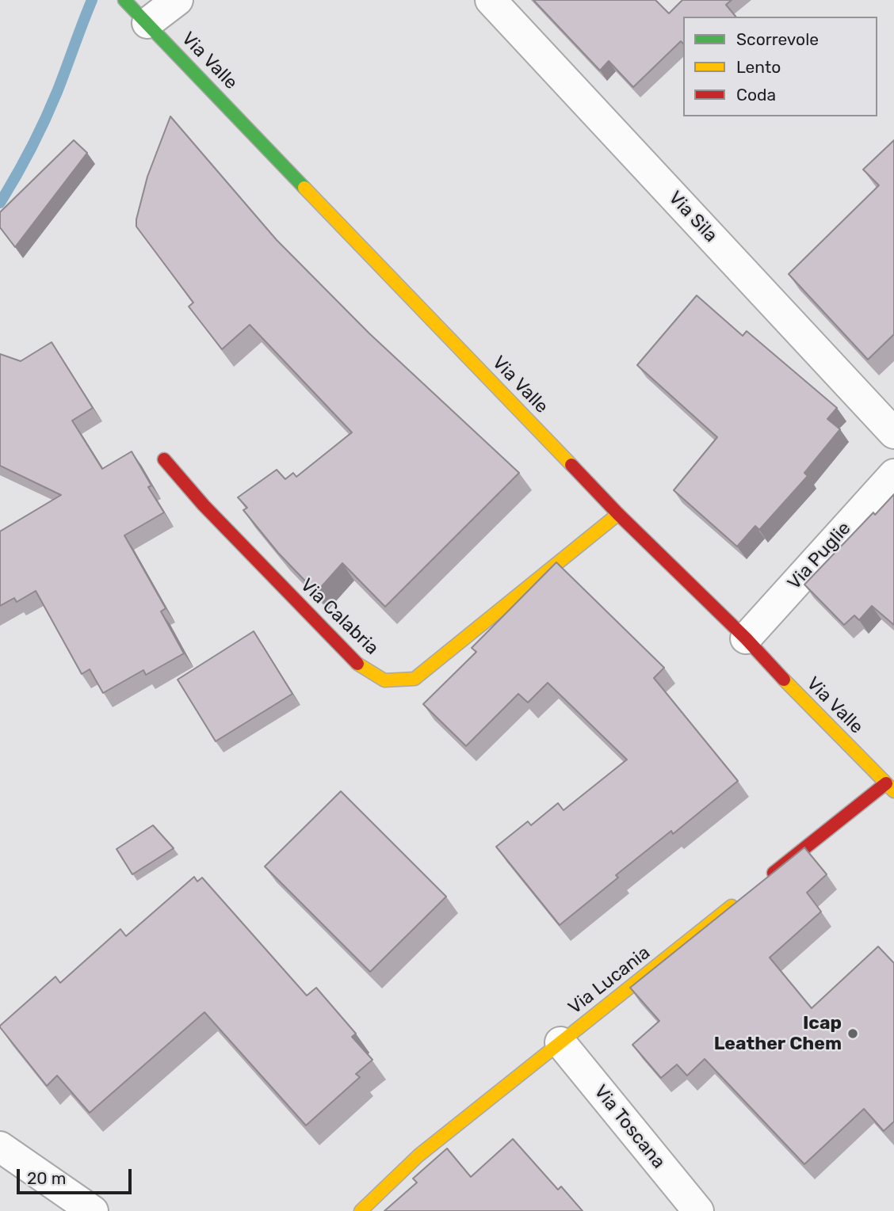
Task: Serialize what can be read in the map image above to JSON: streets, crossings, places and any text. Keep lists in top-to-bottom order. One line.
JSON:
{"streets":{"street":["Via Valle","Via Sila","Via Puglie","Via Calabria","Via Lucania","Via Toscana"]},"crossings":[["Via Valle","Via Puglie"],["Via Valle","Via Calabria"],["Via Lucania","Via Toscana"]],"places":["Icap Leather Chem"],"legend":["Scorrevole","Lento","Coda"],"scale_bar":"20 m"}
